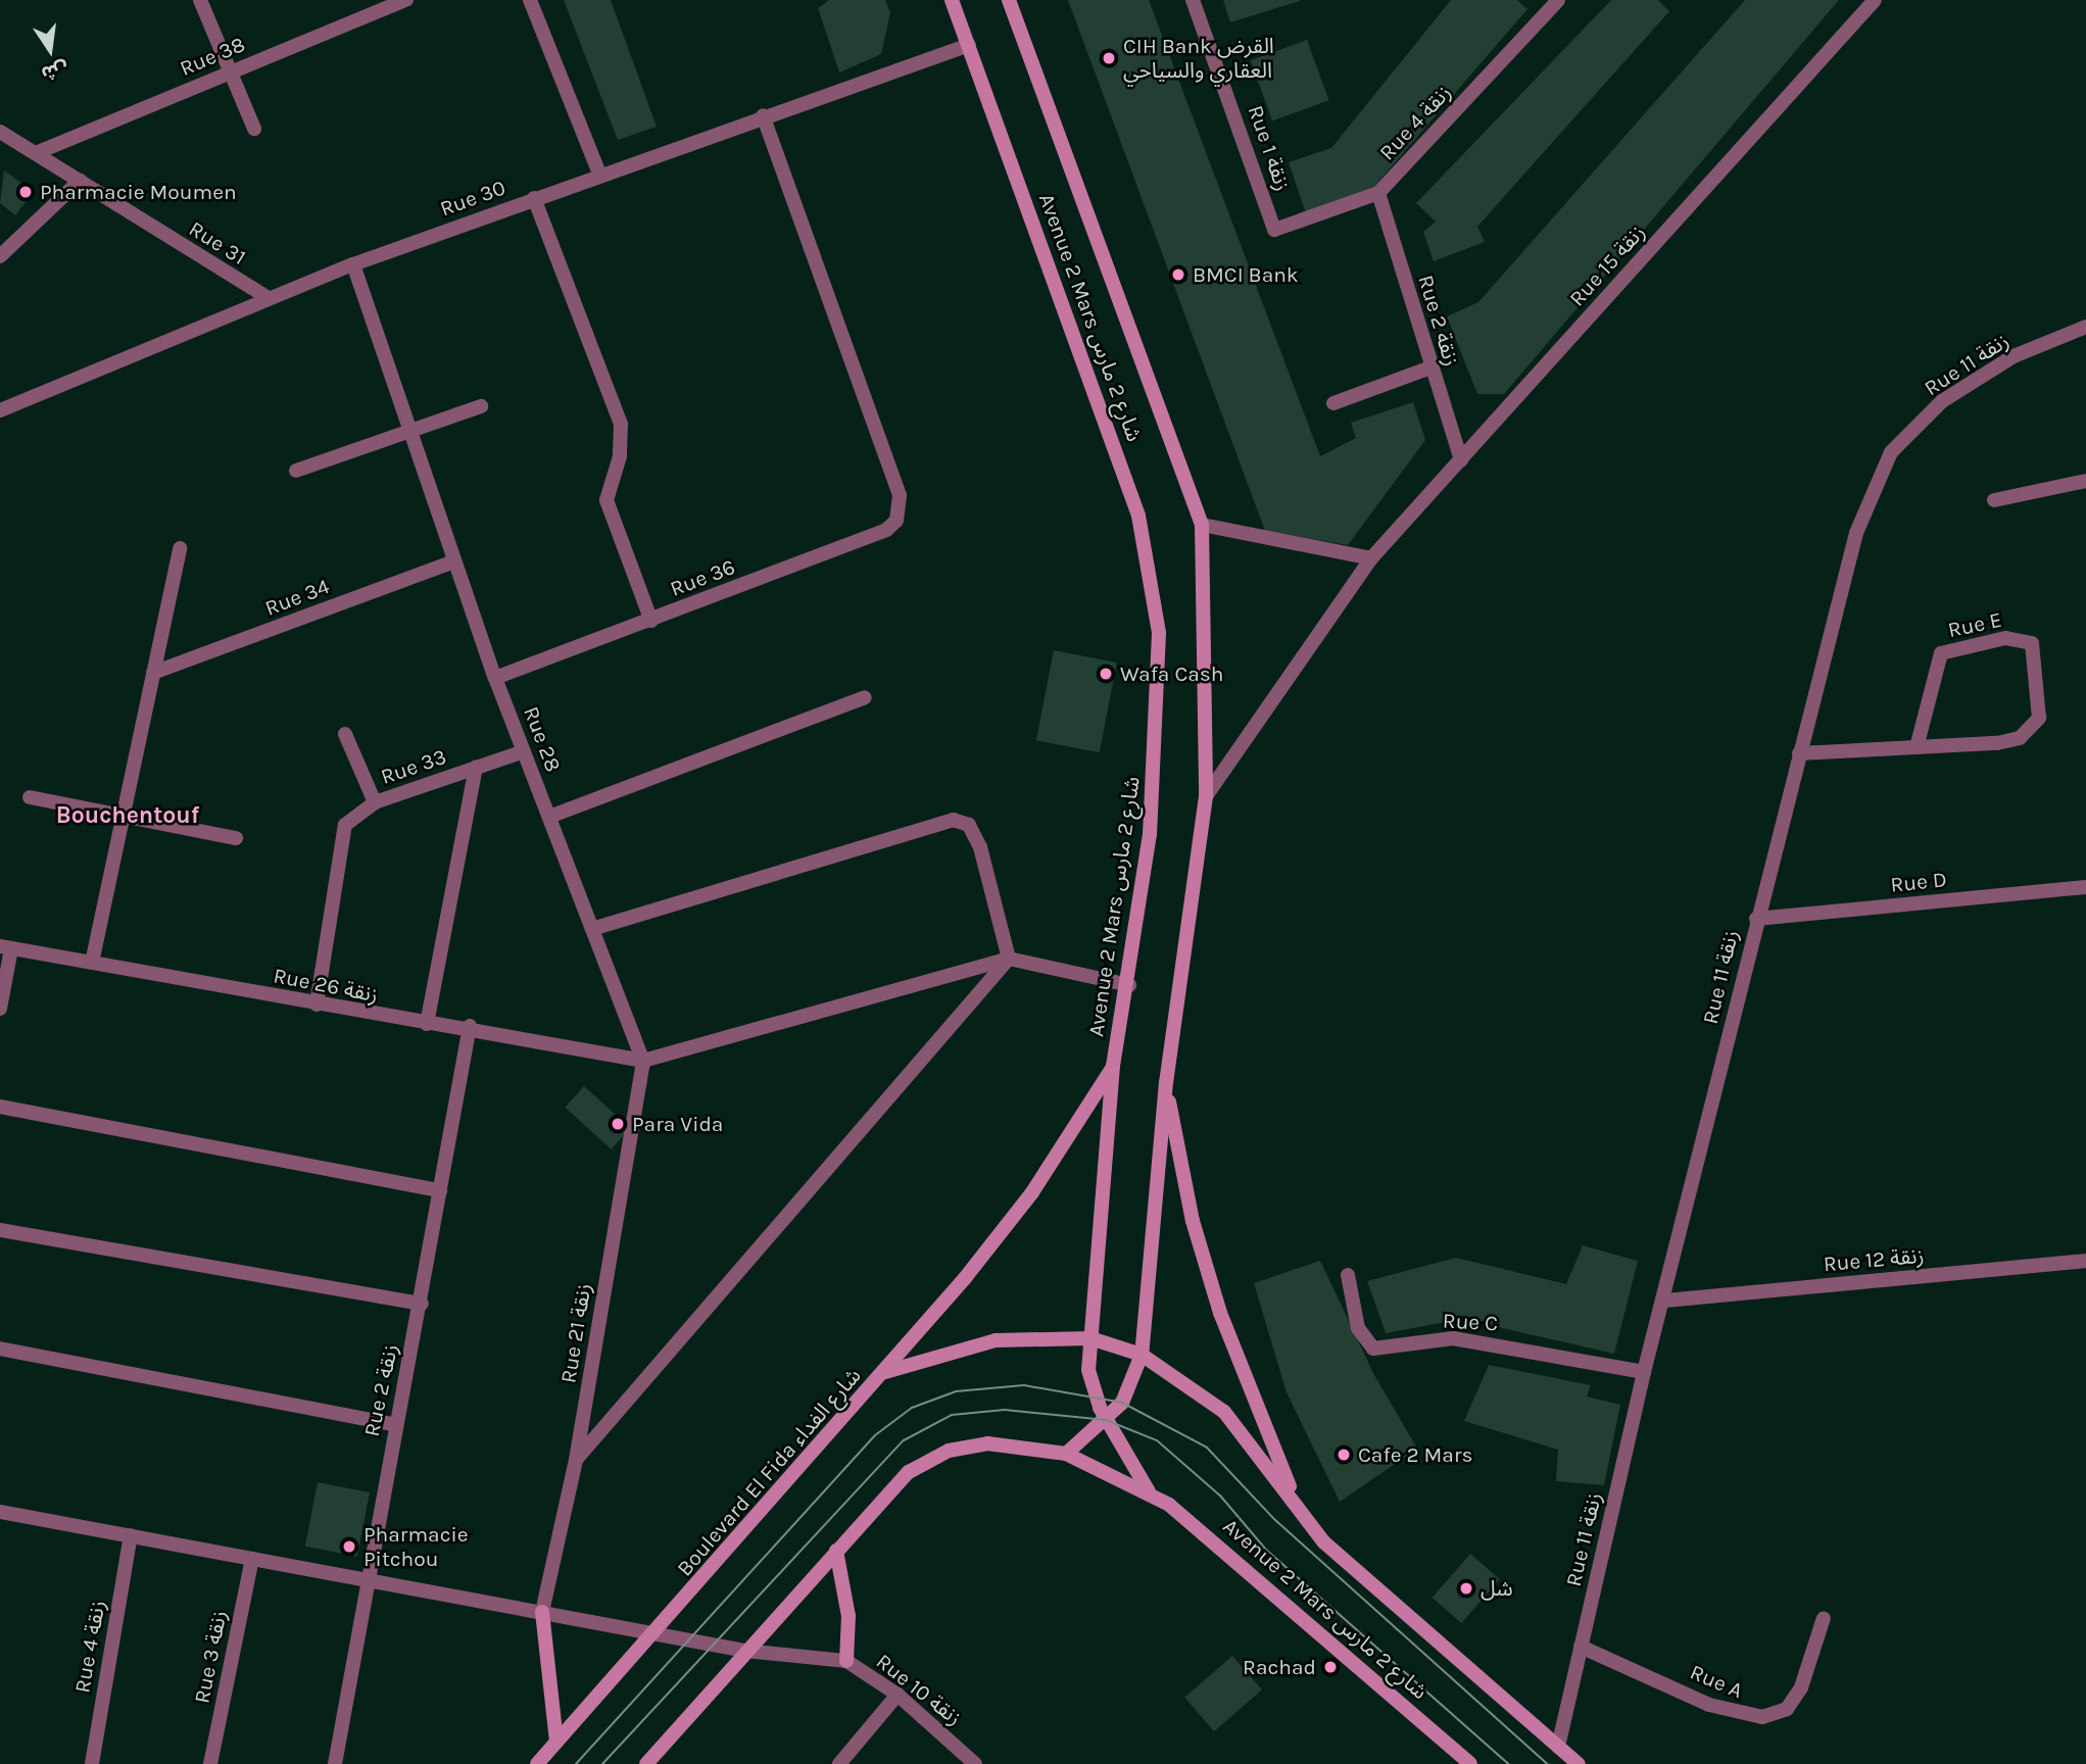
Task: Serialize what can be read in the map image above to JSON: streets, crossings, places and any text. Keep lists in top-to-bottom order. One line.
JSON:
{"streets":{"main road":["Avenue 2 Mars شارع 2 مارس","Boulevard El Fida شارع الفداء"],"street":["Rue 38","Rue 4 زنقة","Rue 1 زنقة","Rue 30","Rue 31","Rue 15 زنقة","Rue 2 زنقة","Rue 11 زنقة","Rue 36","Rue 34","Rue E","Rue 28","Rue 33","Rue D","Rue 26 زنقة","Rue 12 زنقة","Rue C","Rue 21 زنقة","Rue 3 زنقة","Rue A","Rue 10 زنقة"]},"crossings":[["Rue 38","Rue 31"],["Rue 4 زنقة","Rue 1 زنقة"],["Rue 4 زنقة","Rue 2 زنقة"],["Rue 4 زنقة","Rue 10 زنقة"],["Rue 30","Rue 31"],["Rue 30","Avenue 2 Mars شارع 2 مارس"],["Rue 30","Rue 36"],["Rue 30","Rue 28"],["Rue 15 زنقة","Avenue 2 Mars شارع 2 مارس"],["Rue 15 زنقة","Rue 2 زنقة"],["Avenue 2 Mars شارع 2 مارس","Boulevard El Fida شارع الفداء"],["Rue 2 زنقة","Rue 26 زنقة"],["Rue 2 زنقة","Rue 10 زنقة"],["Rue 11 زنقة","Rue E"],["Rue 11 زنقة","Rue D"],["Rue 11 زنقة","Rue 12 زنقة"],["Rue 11 زنقة","Rue C"],["Rue 11 زنقة","Rue A"],["Rue 36","Rue 28"],["Rue 34","Rue 28"],["Rue 28","Rue 33"],["Rue 28","Rue 26 زنقة"],["Rue 28","Rue 21 زنقة"],["Rue 33","Rue 26 زنقة"],["Rue 26 زنقة","Rue 21 زنقة"],["Rue 21 زنقة","Rue 10 زنقة"],["Boulevard El Fida شارع الفداء","Rue 10 زنقة"],["Rue 3 زنقة","Rue 10 زنقة"]],"districts":["Bouchentouf"],"places":["CIH Bank القرض العقاري والسياحي","Pharmacie Moumen","BMCI Bank","Wafa Cash","Para Vida","Cafe 2 Mars","Pharmacie Pitchou","شل","Rachad"],"north":"bottom"}
